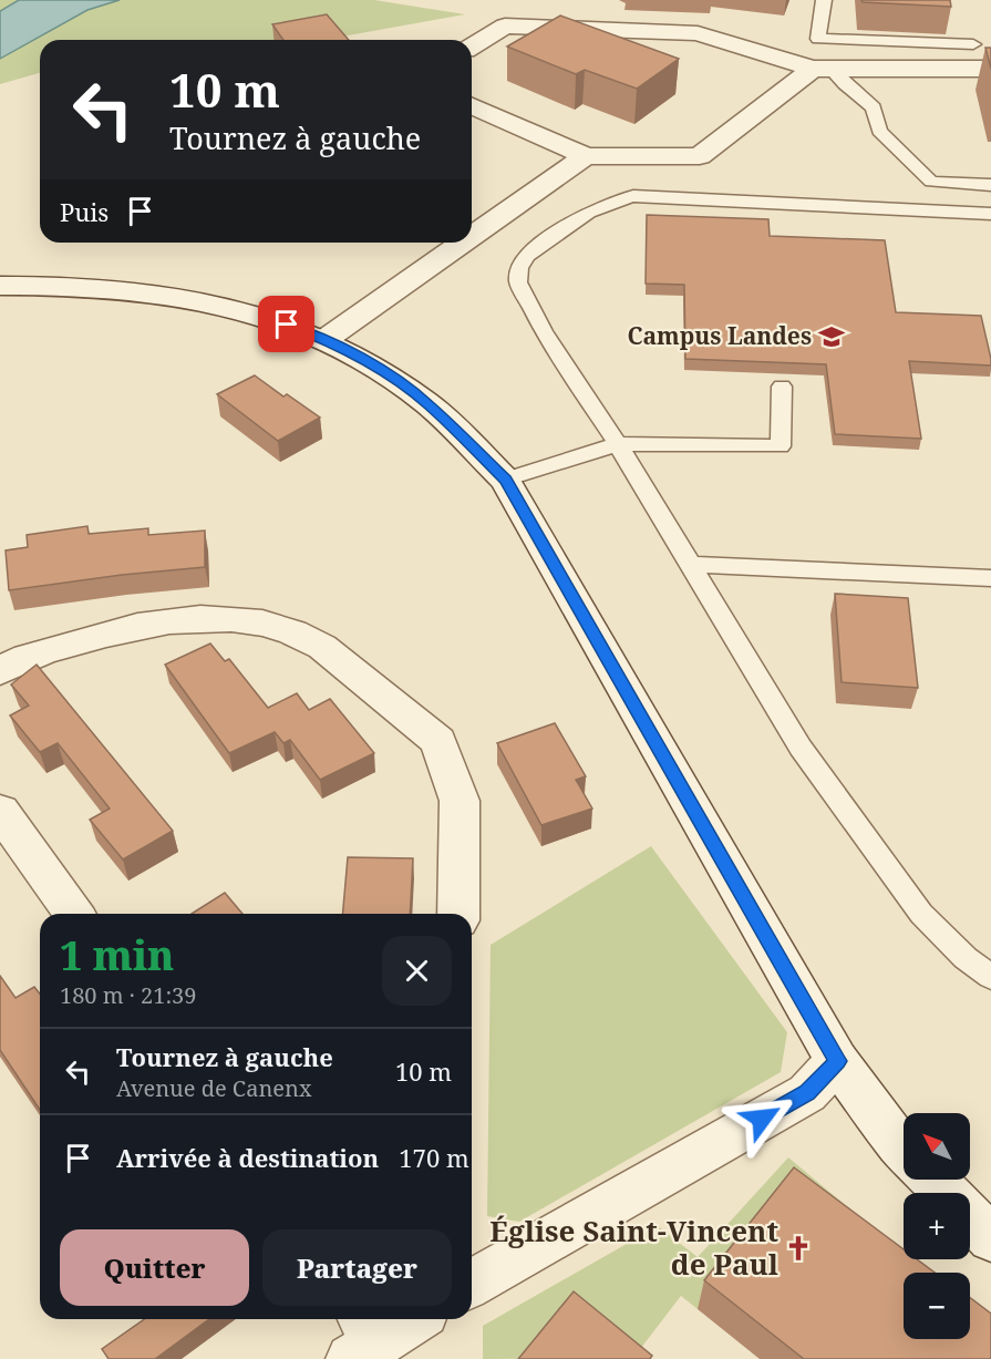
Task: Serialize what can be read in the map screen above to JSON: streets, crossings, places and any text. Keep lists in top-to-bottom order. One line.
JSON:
{"places":{"school or university":["Campus Landes"],"church":["Église Saint-Vincent de Paul"]},"north":"top left","page":{"turn":["10 m","Tournez à gauche"],"then":"Puis","heading":["1 min","180 m · 21:39"],"list":[{"name":"Tournez à gauche","note":"Avenue de Canenx","value":"10 m"},{"name":"Arrivée à destination","value":"170 m"}],"map_buttons":["+","−"],"buttons":["Quitter","Partager"]}}
